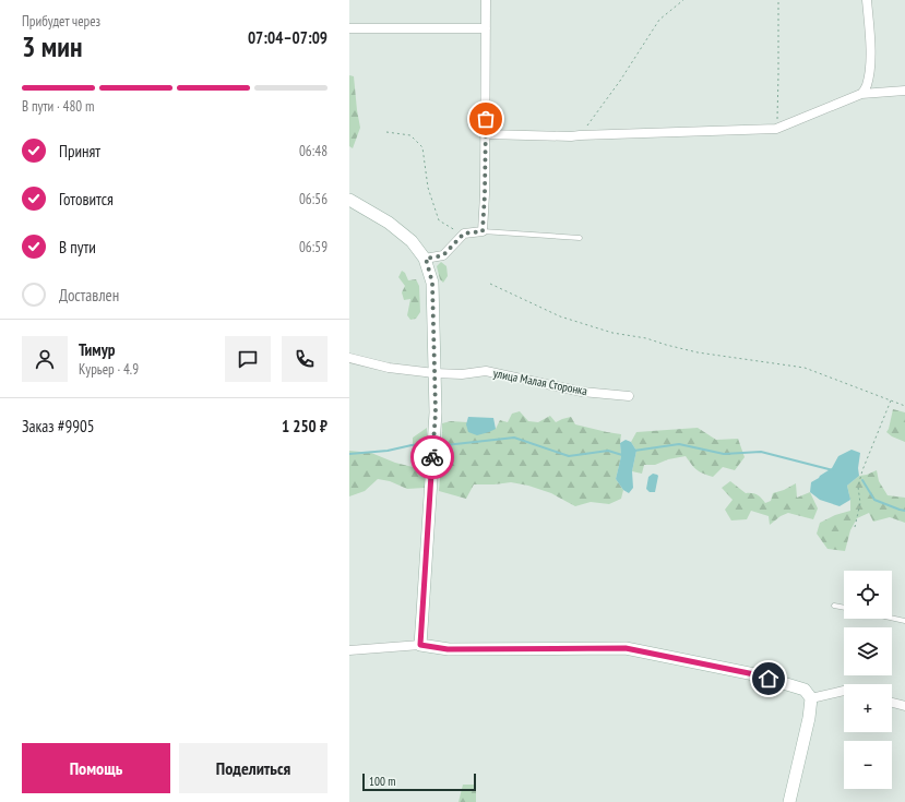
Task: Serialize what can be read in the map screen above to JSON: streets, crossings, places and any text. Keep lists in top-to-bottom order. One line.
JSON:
{"streets":{"street":["улица Малая Сторонка"]},"scale_bar":"100 m","page":{"heading":["3 мин","Прибудет через","07:04–07:09"],"panel":["Тимур","Курьер · 4.9","Заказ #9905","1 250 ₽"],"bar":"В пути · 480 m","list":[["Принят","06:48"],["Готовится","06:56"],["В пути","06:59"],"Доставлен"],"map_buttons":["+","−"],"buttons":["Помощь","Поделиться"],"scale":"100 m"}}
